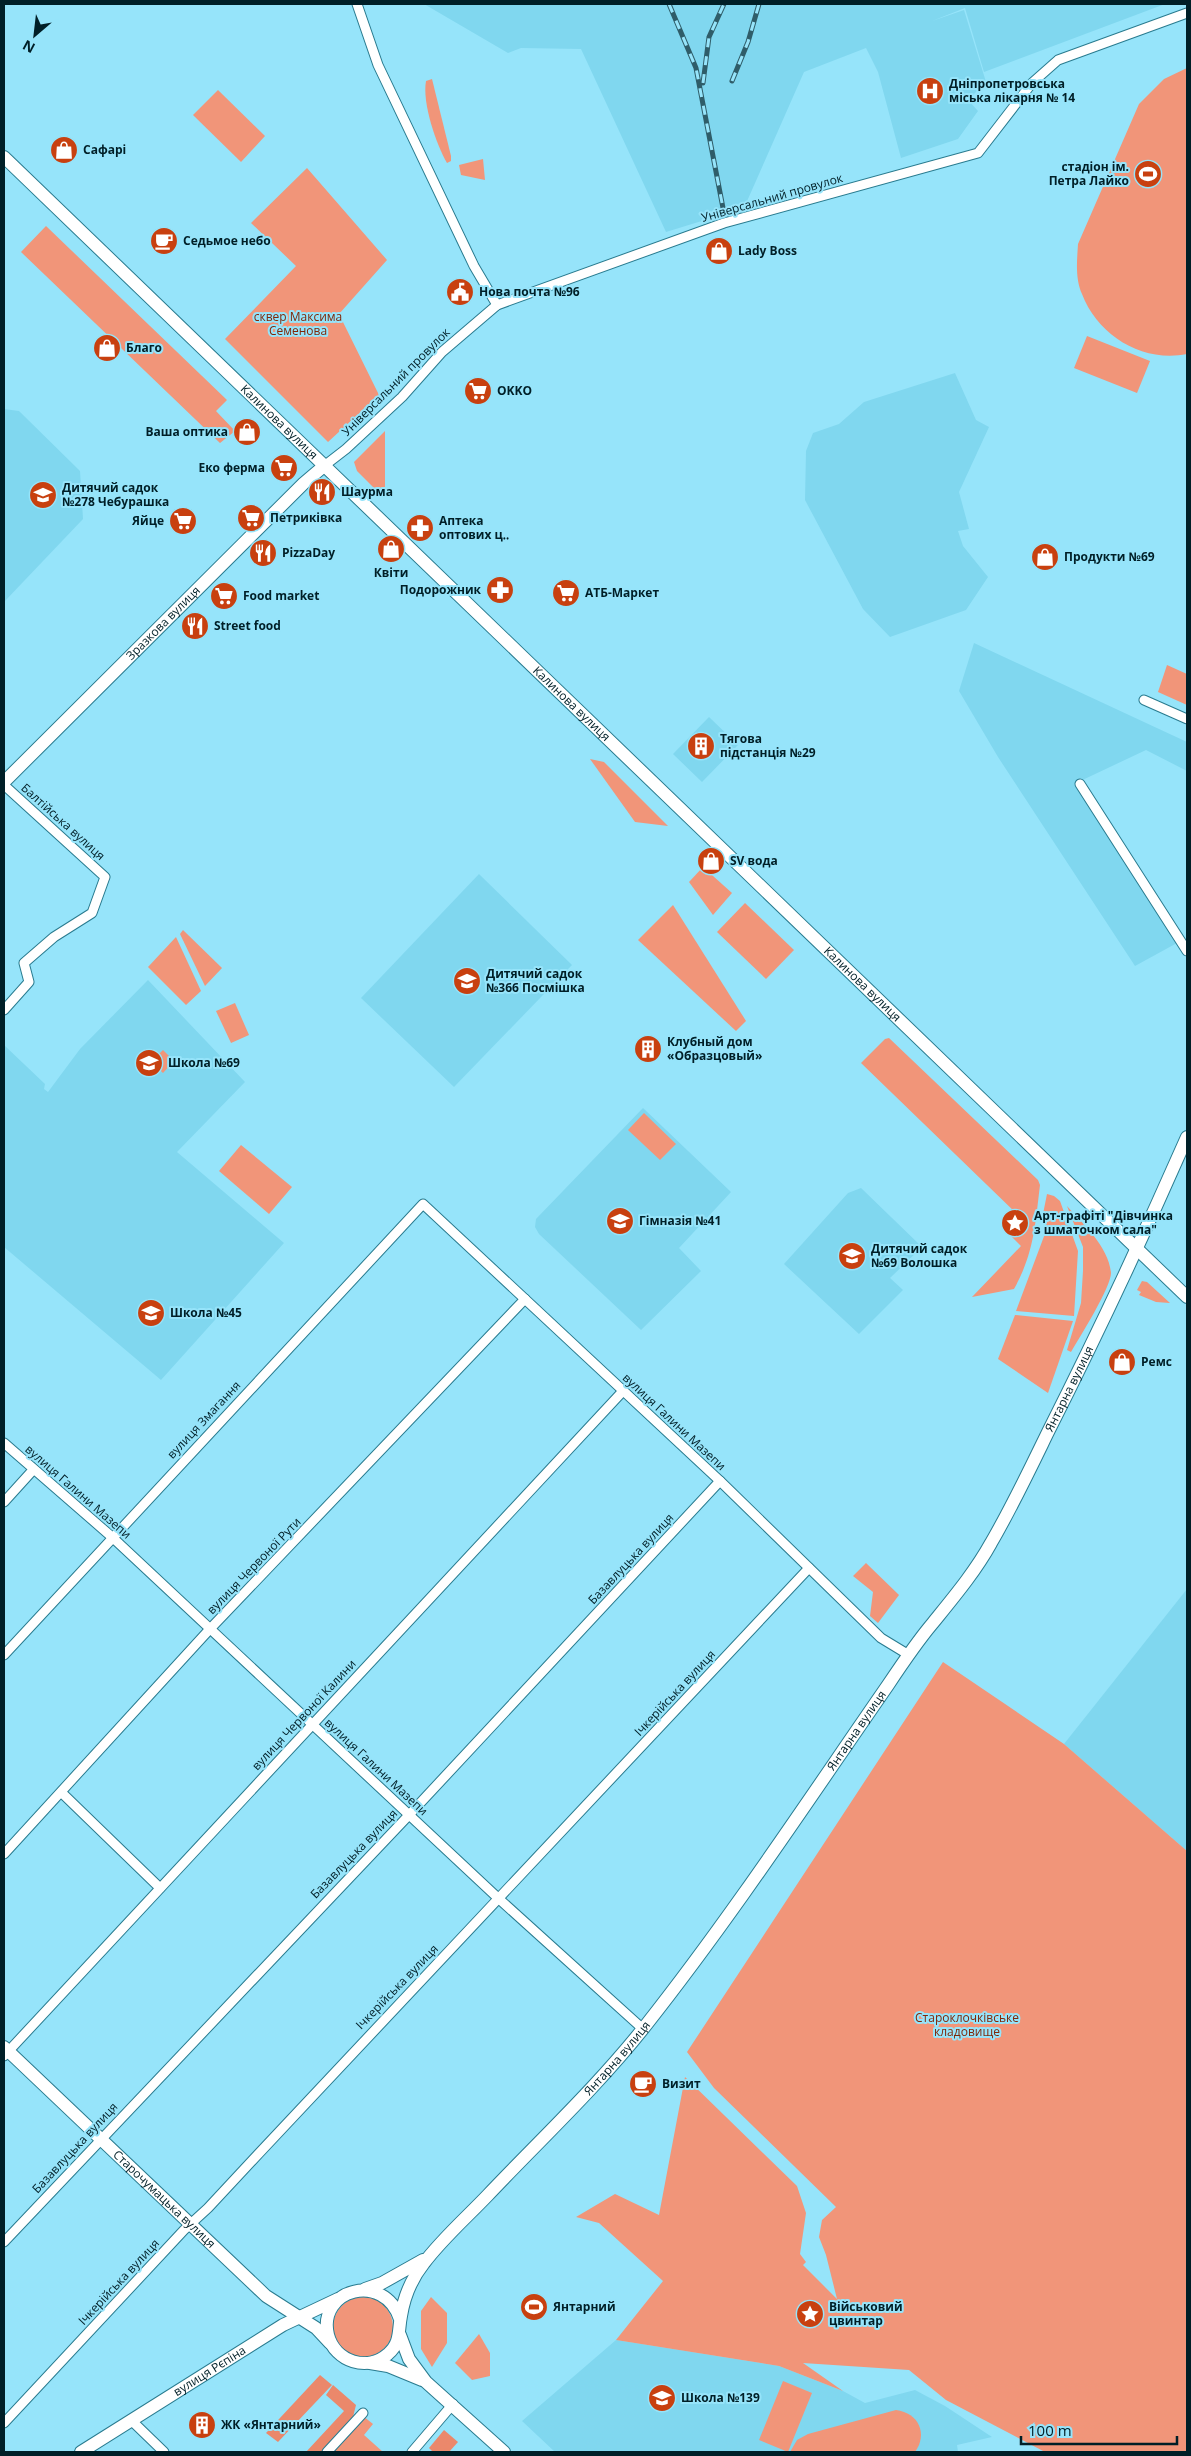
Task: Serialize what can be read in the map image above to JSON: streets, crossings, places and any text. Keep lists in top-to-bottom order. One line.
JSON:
{"streets":{"main road":["Калинова вулиця","Зразкова вулиця","Янтарна вулиця","Старочумацька вулиця","вулиця Рєпіна"],"street":["Універсальний провулок","Балтійська вулиця","вулиця Змагання","вулиця Галини Мазепи","Базавлуцька вулиця","вулиця Червоної Рути","Ічкерійська вулиця","вулиця Червоної Калини"]},"crossings":[["Універсальний провулок","Калинова вулиця"],["Універсальний провулок","Зразкова вулиця"],["Калинова вулиця","Зразкова вулиця"],["Калинова вулиця","Янтарна вулиця"],["Зразкова вулиця","Балтійська вулиця"],["Янтарна вулиця","вулиця Галини Мазепи"],["Янтарна вулиця","Старочумацька вулиця"],["Янтарна вулиця","вулиця Рєпіна"],["вулиця Змагання","вулиця Галини Мазепи"],["вулиця Галини Мазепи","Базавлуцька вулиця"],["вулиця Галини Мазепи","вулиця Червоної Рути"],["вулиця Галини Мазепи","Ічкерійська вулиця"],["вулиця Галини Мазепи","вулиця Червоної Калини"],["Базавлуцька вулиця","Старочумацька вулиця"],["Ічкерійська вулиця","Старочумацька вулиця"],["вулиця Червоної Калини","Старочумацька вулиця"],["Старочумацька вулиця","вулиця Рєпіна"]],"parks":["сквер Максима Семенова","Староклочківське кладовище"],"places":{"hospital":["Дніпропетровська міська лікарня № 14"],"shop":["Сафарі","Lady Boss","Благо","Ваша оптика","Квіти","Продукти №69","SV вода","Ремс"],"sports":["стадіон ім. Петра Лайко","Янтарний"],"cafe":["Седьмое небо","Визит"],"public building":["Нова почта №96"],"supermarket":["OKKO","Еко ферма","Петриківка","Яйце","АТБ-Маркет","Food market"],"restaurant":["Шаурма","PizzaDay","Street food"],"school or university":["Дитячий садок №278 Чебурашка","Дитячий садок №366 Посмішка","Школа №69","Гімназія №41","Дитячий садок №69 Волошка","Школа №45","Школа №139"],"pharmacy":["Аптека оптових ц‥","Подорожник"],"building":["Тягова пiдстанцiя №29","Клубный дом «Образцовый»","ЖК «Янтарний»"],"place":["Арт-графіті \"Дівчинка з шматочком сала\"","Військовий цвинтар"]},"scale_bar":"100 m","north":"bottom left"}
